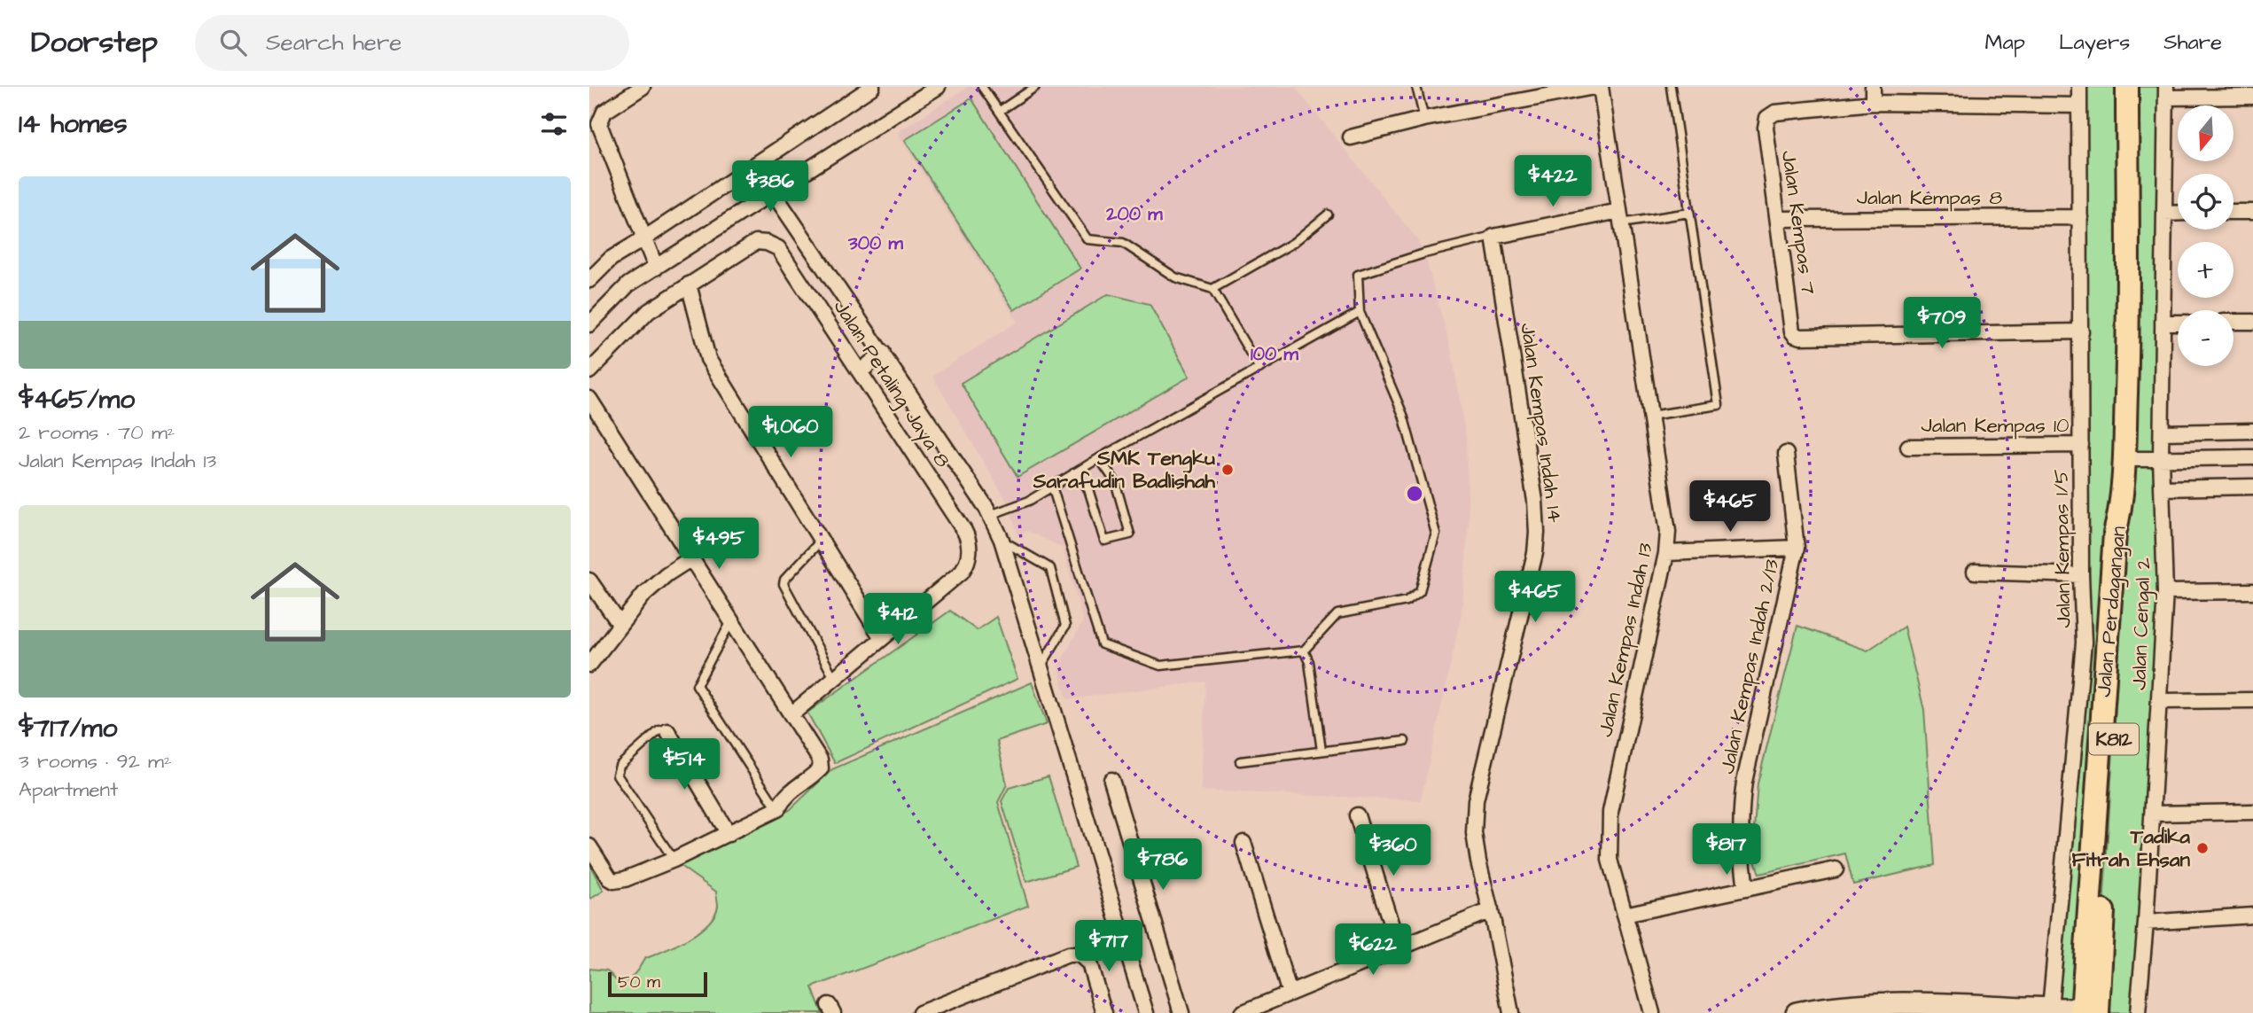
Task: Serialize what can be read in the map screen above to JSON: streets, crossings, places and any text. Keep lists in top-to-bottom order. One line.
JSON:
{"streets":{"main road":["Jalan Perdagangan","K812"],"street":["Jalan Kempas 8","Jalan Kempas 7","Jalan Petaling Jaya 8","Jalan Kempas Indah 14","Jalan Kempas 10","Jalan Kempas 1/5","Jalan Cengal 2","Jalan Kempas Indah 13","Jalan Kempas Indah 2/13"]},"crossings":[["Jalan Kempas 8","Jalan Kempas 7"],["Jalan Kempas 8","Jalan Kempas 1/5"],["Jalan Kempas 7","Jalan Kempas 1/5"],["Jalan Kempas 10","Jalan Kempas 1/5"]],"places":["SMK Tengku Sarafudin Badlishah","Tadika Fitrah Ehsan"],"scale_bar":"50 m","north":"bottom","page":{"header":"Doorstep","search":"Search here","nav":["Map","Layers","Share"],"heading":"14 homes","map_buttons":["+","−"],"price":["$422","$386","$709","$1,060","$465","$495","$465","$412","$514","$817","$360","$786","$717","$622"],"list":[{"name":"$465/mo","note":"2 rooms · 70 m² · Jalan Kempas Indah 13"},{"name":"$717/mo","note":"3 rooms · 92 m² · Apartment"}],"scale":"50 m"},"rings":["200 m","300 m","100 m"]}
